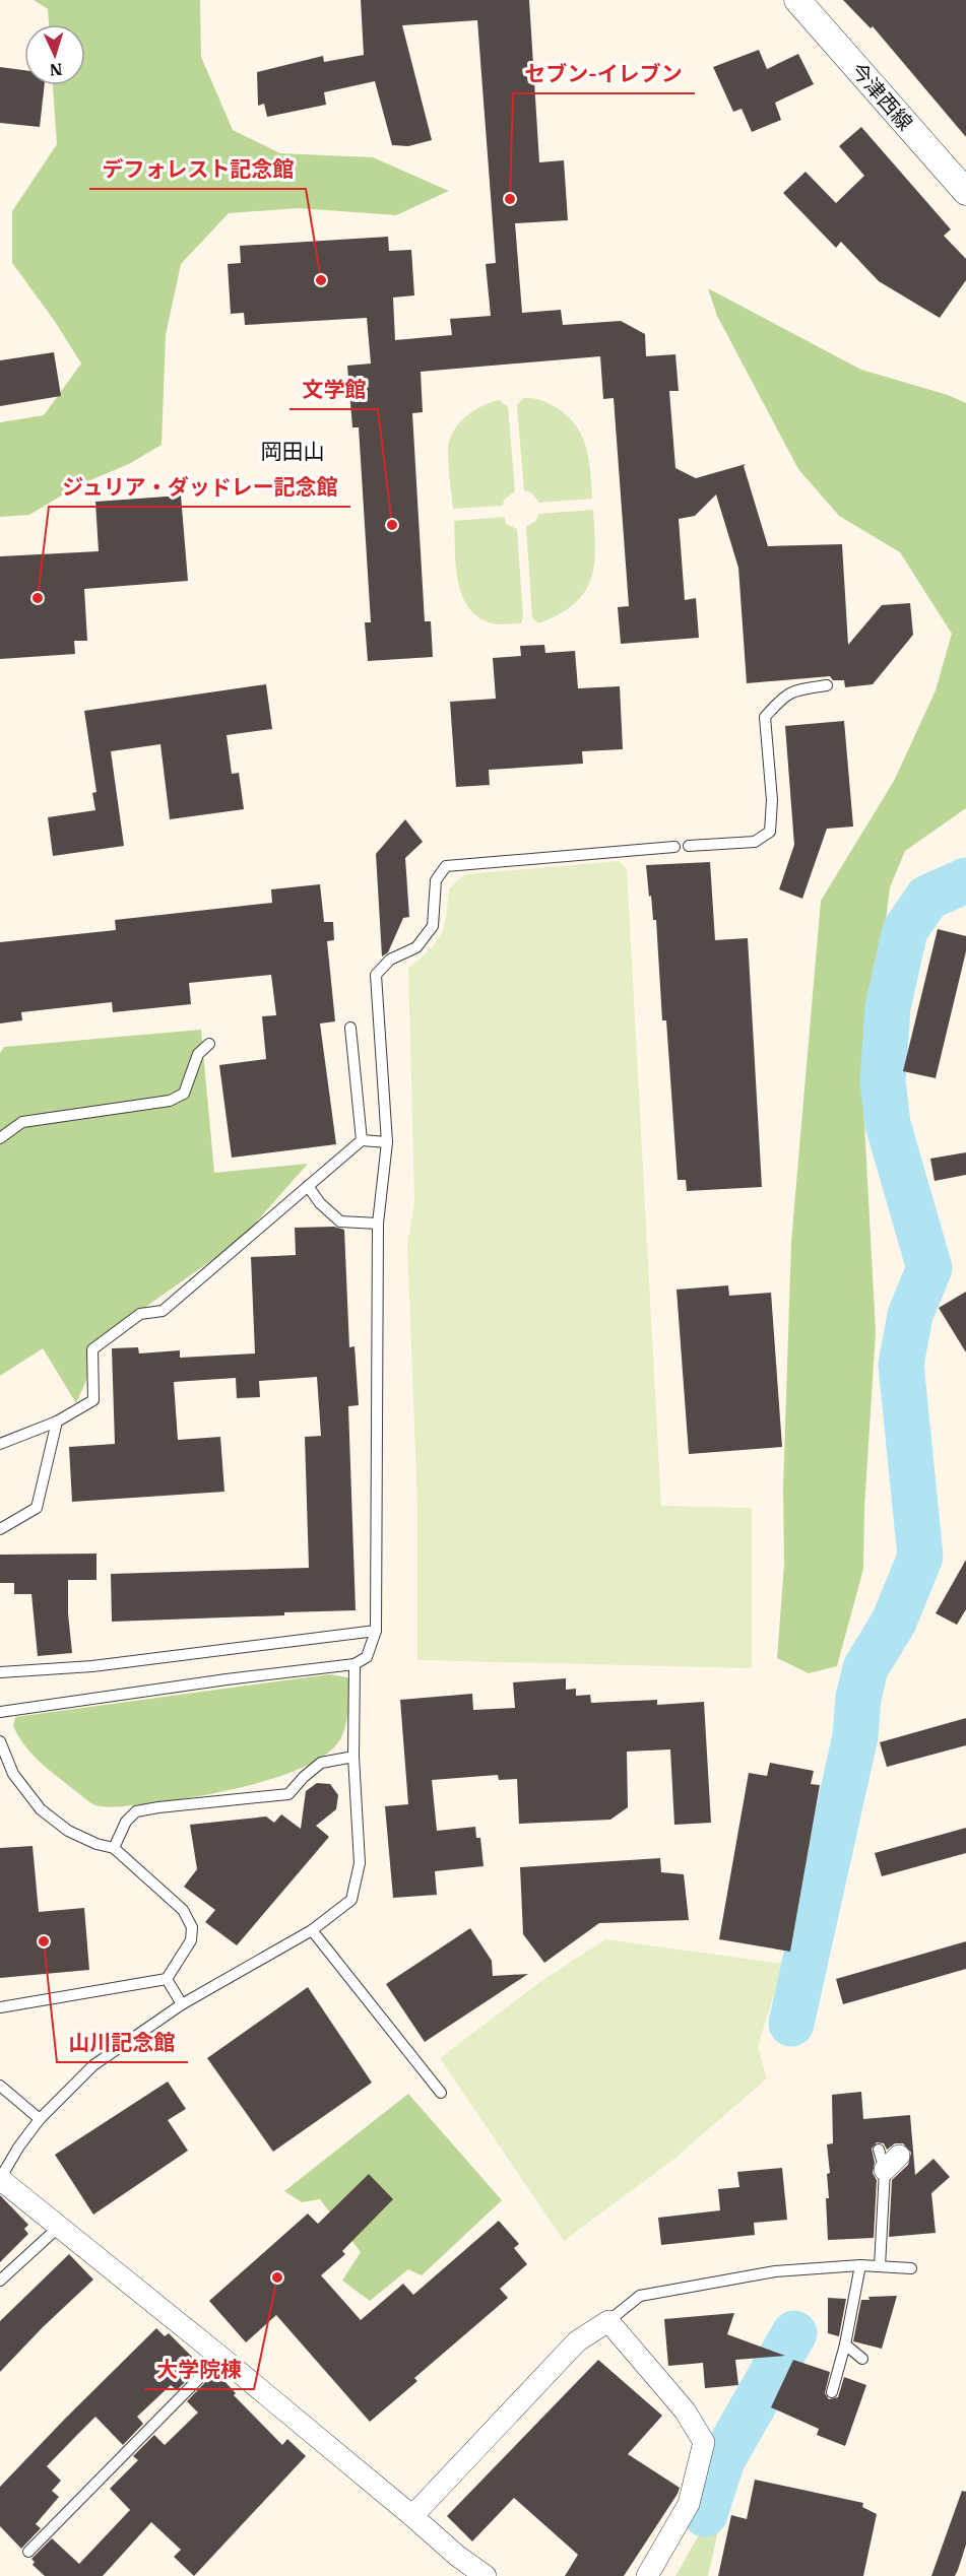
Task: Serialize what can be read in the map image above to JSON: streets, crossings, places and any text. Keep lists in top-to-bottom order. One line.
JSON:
{"streets":{"street":["今津西線"]},"districts":["岡田山"],"places":["セブン-イレブン","デフォレスト記念館","文学館","ジュリア・ダッドレー記念館","山川記念館","大学院棟"],"north":"bottom"}
